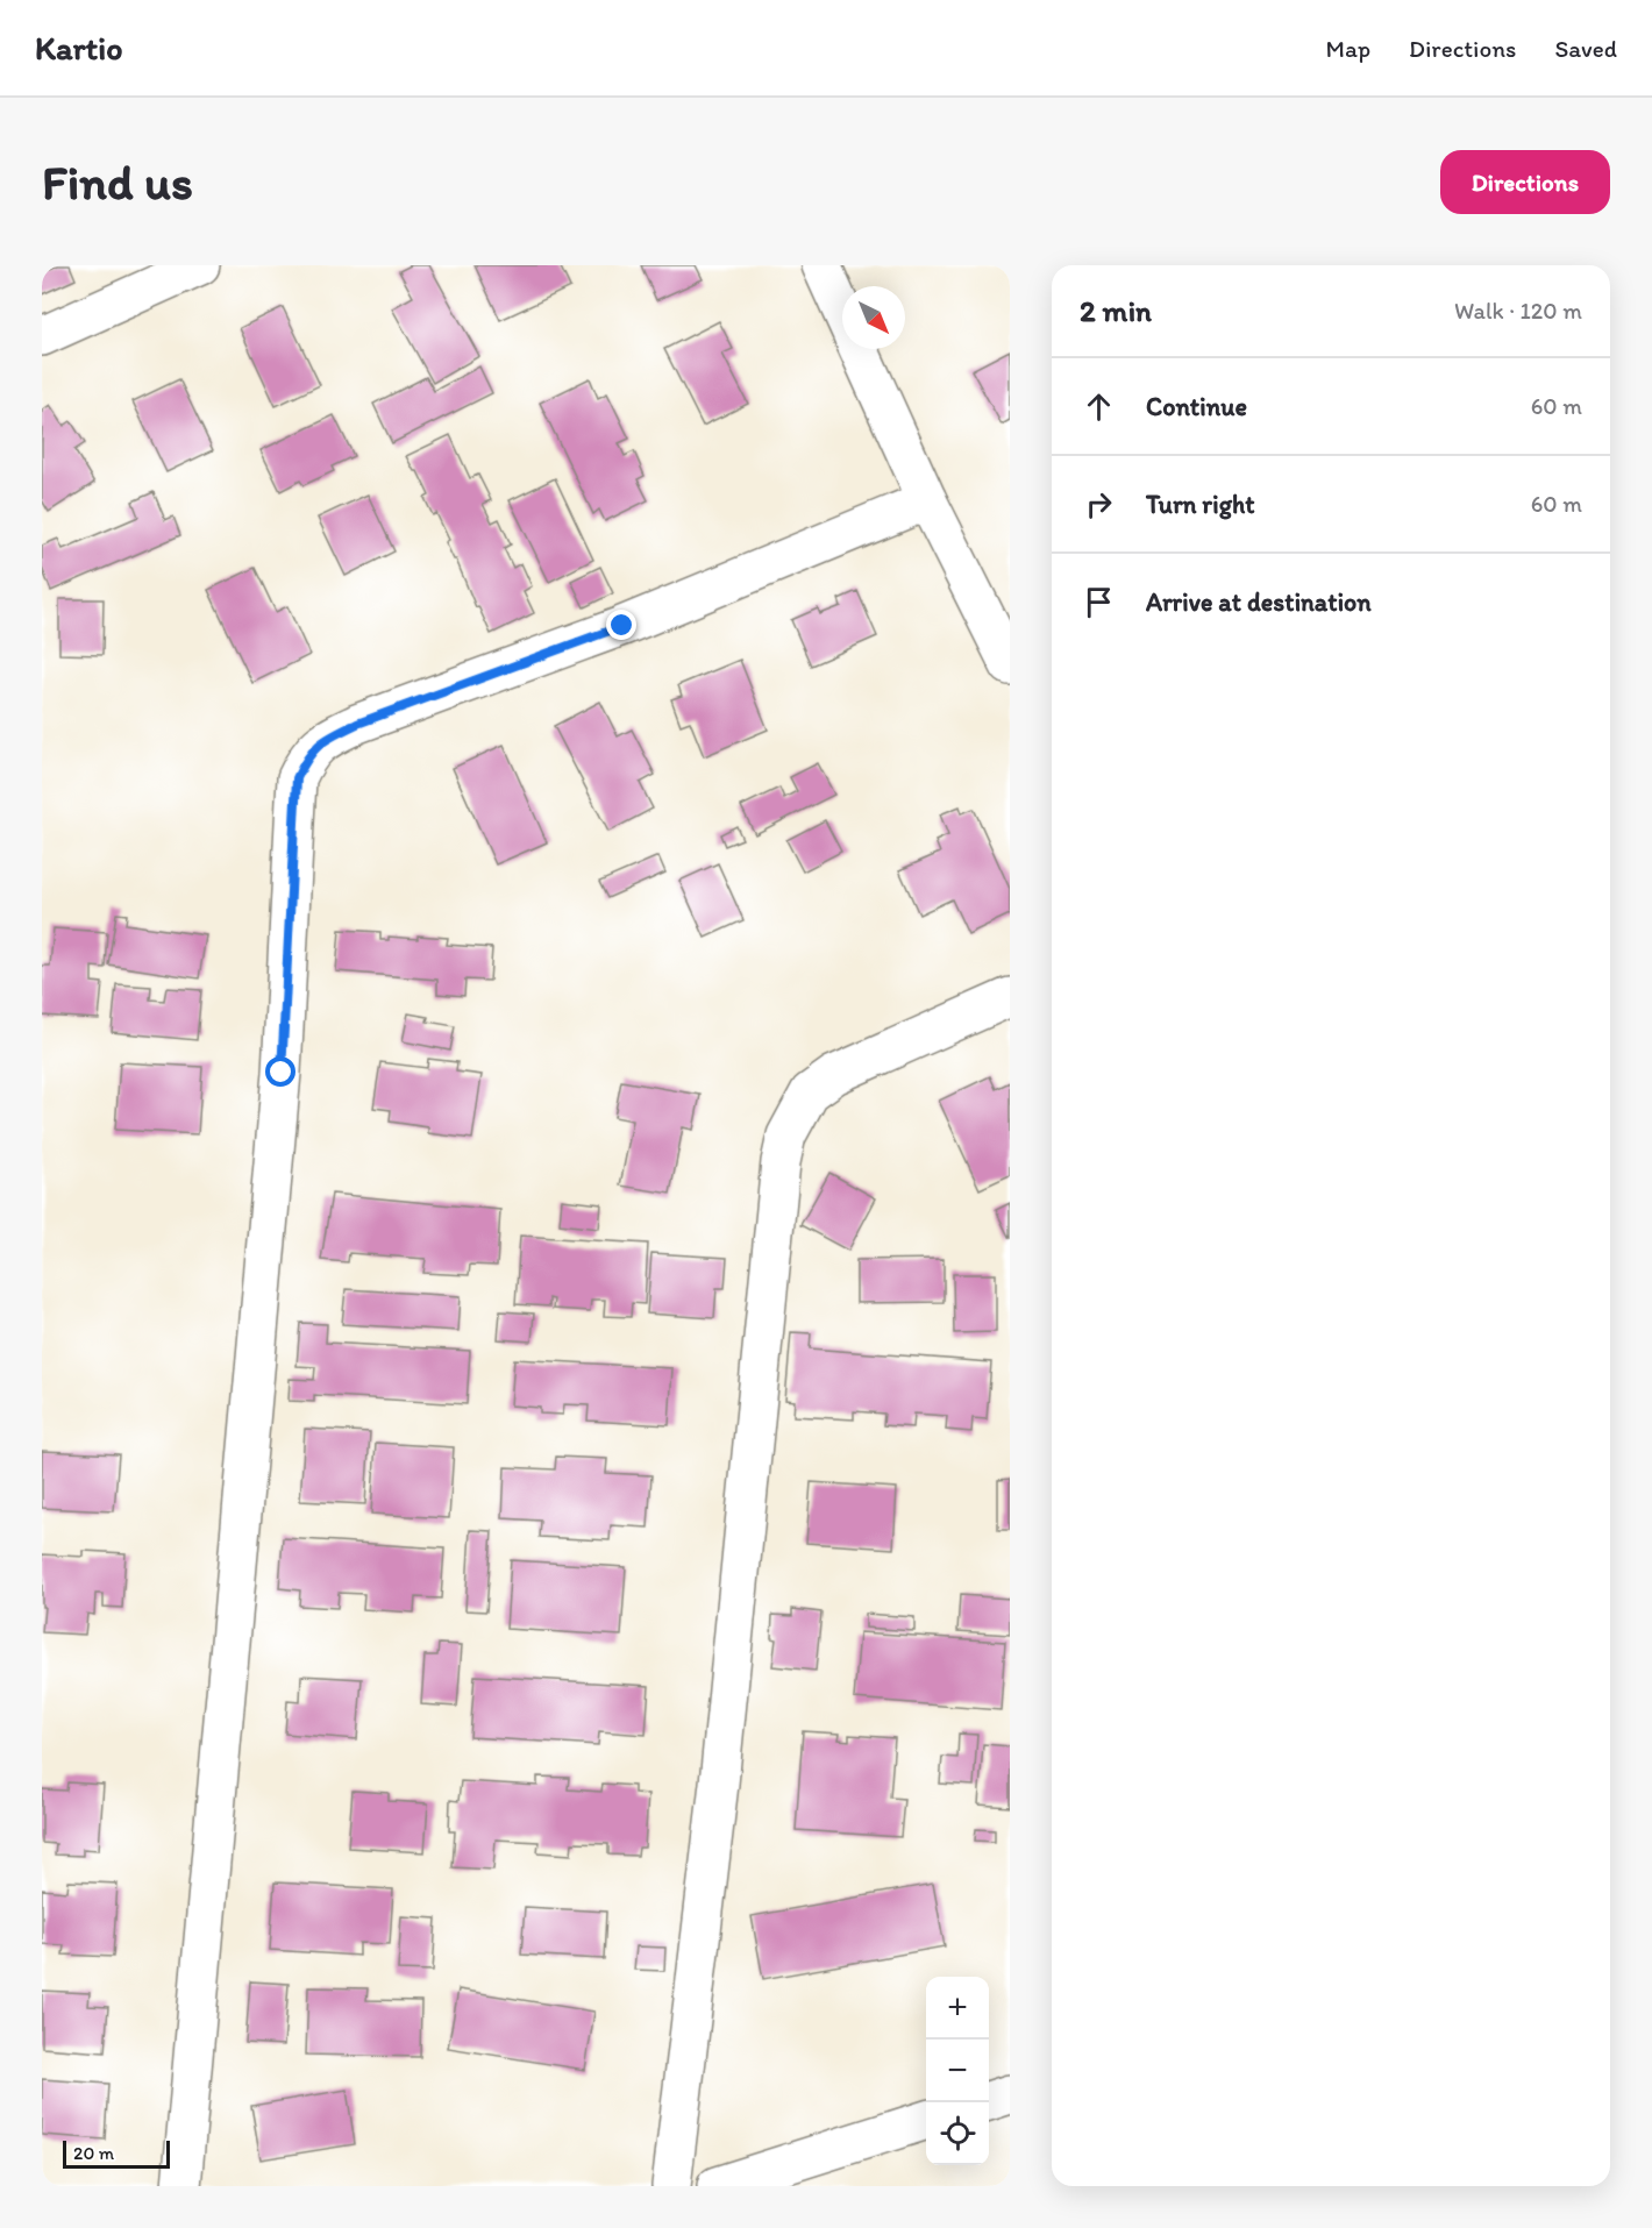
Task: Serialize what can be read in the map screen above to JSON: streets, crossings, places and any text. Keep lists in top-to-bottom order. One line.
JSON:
{"scale_bar":"20 m","north":"bottom right","page":{"header":"Kartio","nav":["Map","Directions","Saved"],"buttons":"Directions","title":"Find us","heading":["2 min","Walk · 120 m"],"list":[["Continue","60 m"],["Turn right","60 m"],"Arrive at destination"],"map_buttons":["+","−"],"scale":"20 m"}}
